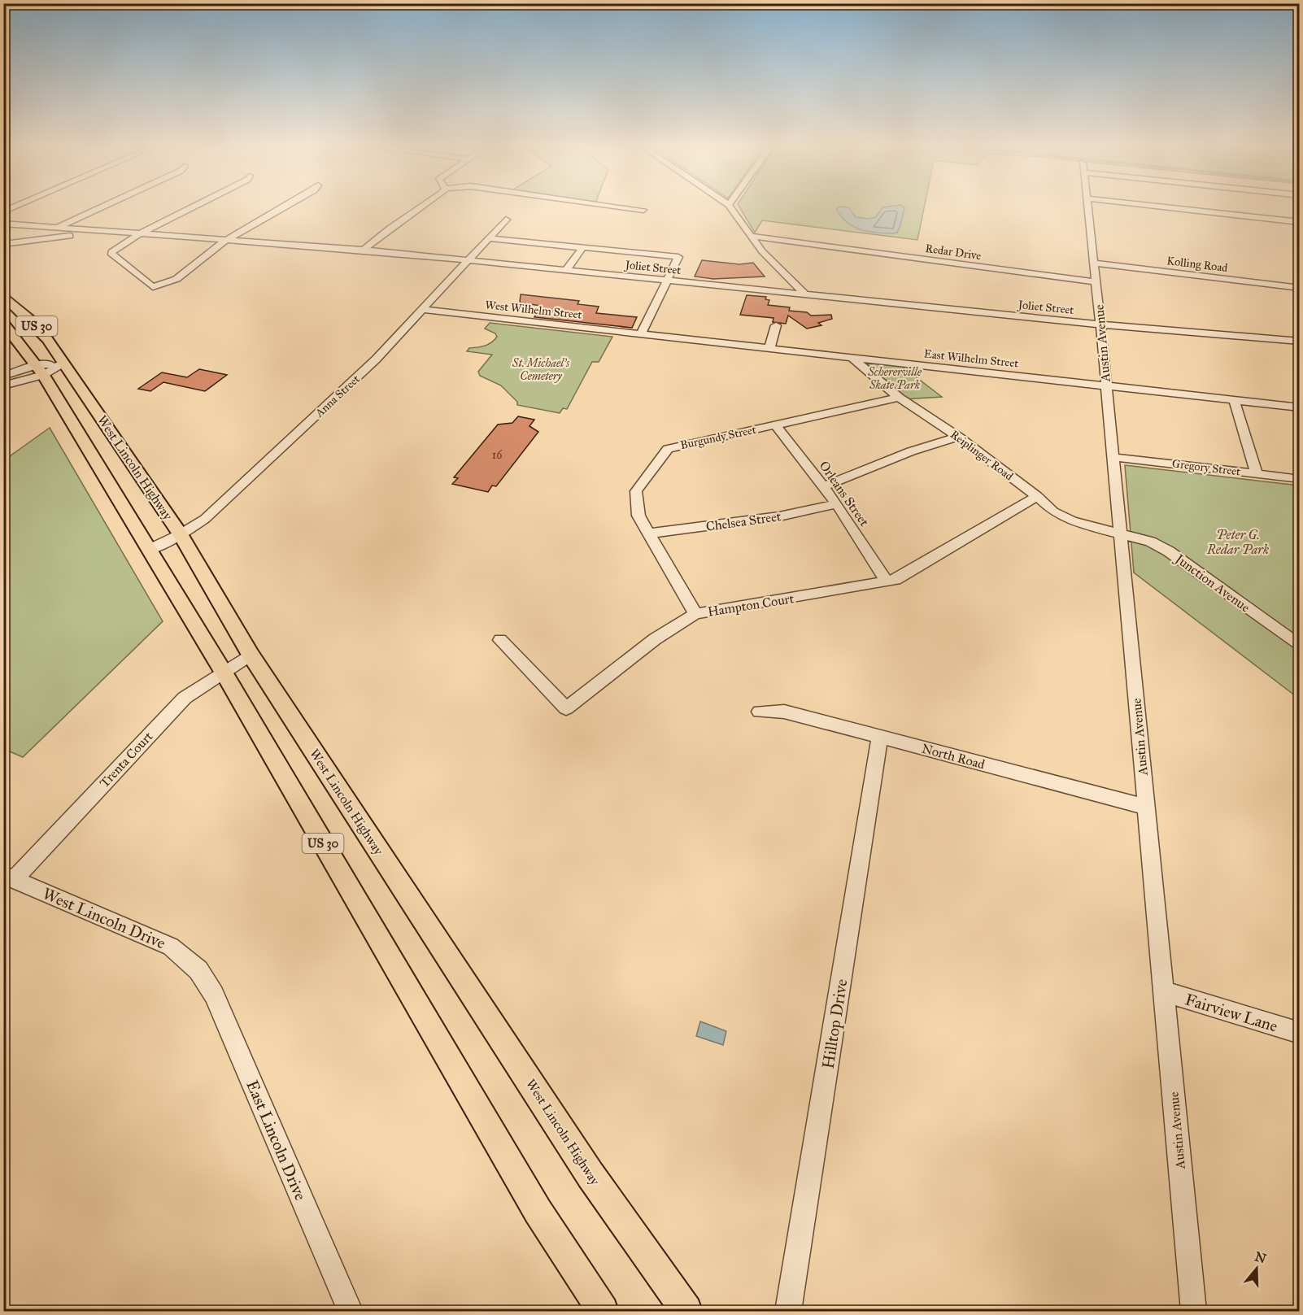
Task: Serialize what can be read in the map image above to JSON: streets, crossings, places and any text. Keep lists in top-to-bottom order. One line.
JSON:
{"streets":{"main road":["US 30","West Lincoln Highway"],"street":["Redar Drive","Kolling Road","Joliet Street","West Wilhelm Street","Austin Avenue","East Wilhelm Street","Anna Street","Burgundy Street","Reiplinger Road","Gregory Street","Orleans Street","Chelsea Street","Junction Avenue","Hampton Court","North Road","Trenta Court","West Lincoln Drive","Fairview Lane","Hilltop Drive","East Lincoln Drive"]},"crossings":[["Redar Drive","Austin Avenue"],["Kolling Road","Austin Avenue"],["Joliet Street","Austin Avenue"],["Joliet Street","Anna Street"],["West Wilhelm Street","East Wilhelm Street"],["West Wilhelm Street","Anna Street"],["Austin Avenue","East Wilhelm Street"],["Austin Avenue","Reiplinger Road"],["Austin Avenue","Gregory Street"],["Austin Avenue","Junction Avenue"],["Austin Avenue","North Road"],["Austin Avenue","Fairview Lane"],["East Wilhelm Street","Reiplinger Road"],["Anna Street","West Lincoln Highway"],["Burgundy Street","Reiplinger Road"],["Burgundy Street","Orleans Street"],["Burgundy Street","Chelsea Street"],["Burgundy Street","Hampton Court"],["Reiplinger Road","Junction Avenue"],["Reiplinger Road","Hampton Court"],["West Lincoln Highway","Trenta Court"],["Orleans Street","Chelsea Street"],["Orleans Street","Hampton Court"],["North Road","Hilltop Drive"],["Trenta Court","West Lincoln Drive"],["West Lincoln Drive","East Lincoln Drive"]],"parks":["St. Michael's Cemetery","Schererville Skate Park","Peter G. Redar Park"],"house_numbers":["16"],"north":"top"}
